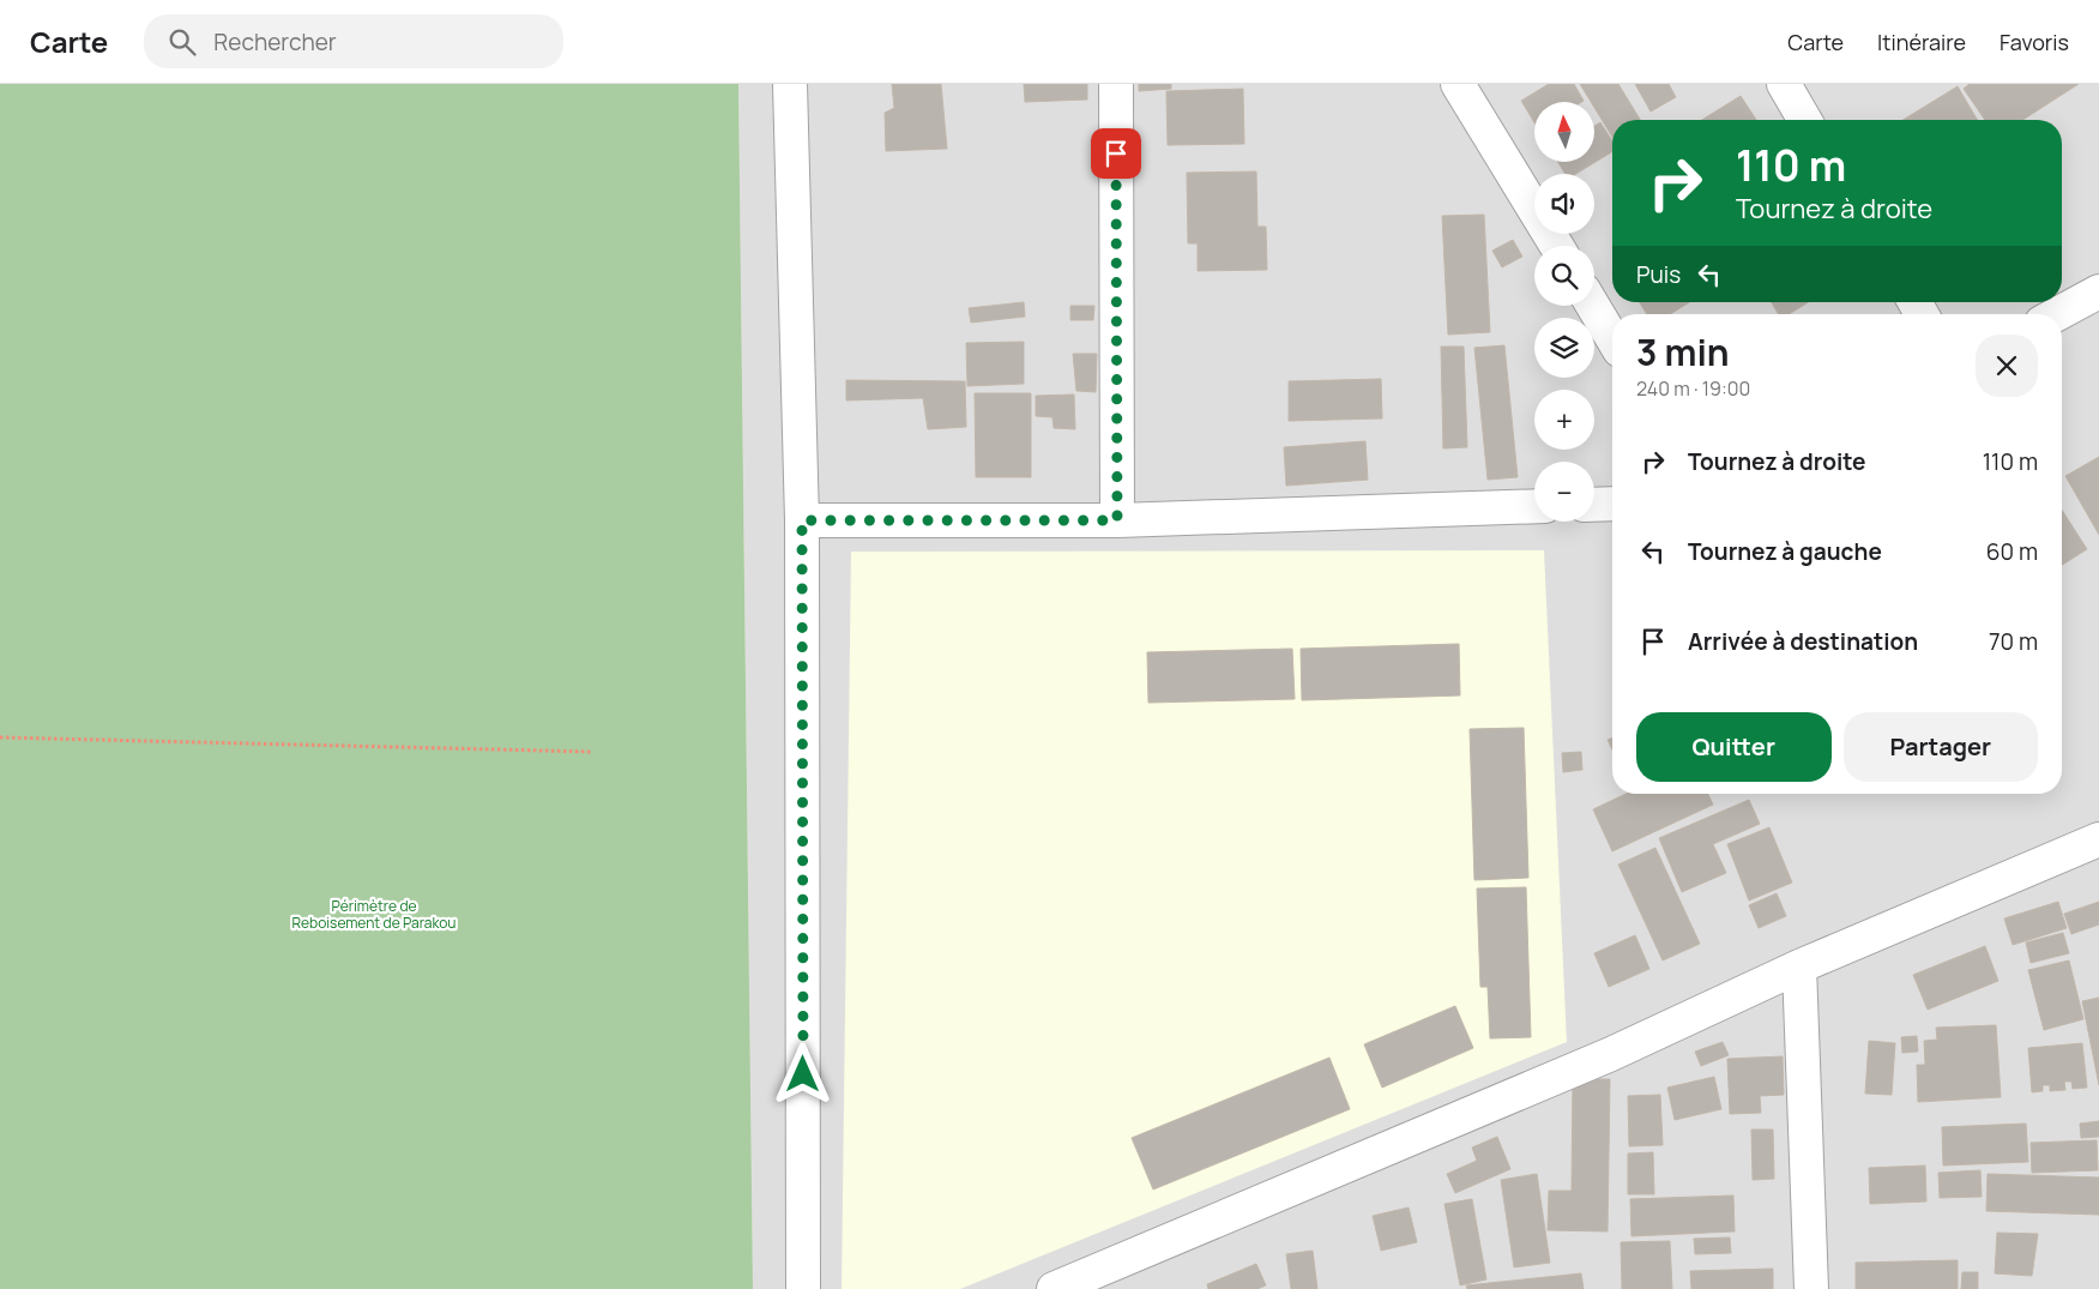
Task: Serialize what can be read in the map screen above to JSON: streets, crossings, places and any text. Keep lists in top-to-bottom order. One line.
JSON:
{"parks":["Périmètre de Reboisement de Parakou"],"north":"top","page":{"header":"Carte","search":"Rechercher","nav":["Carte","Itinéraire","Favoris"],"map_buttons":["+","−"],"turn":["110 m","Tournez à droite"],"then":"Puis","heading":["3 min","240 m · 19:00"],"list":[{"name":"Tournez à droite","value":"110 m"},{"name":"Tournez à gauche","value":"60 m"},{"name":"Arrivée à destination","value":"70 m"}],"buttons":["Quitter","Partager"]}}
